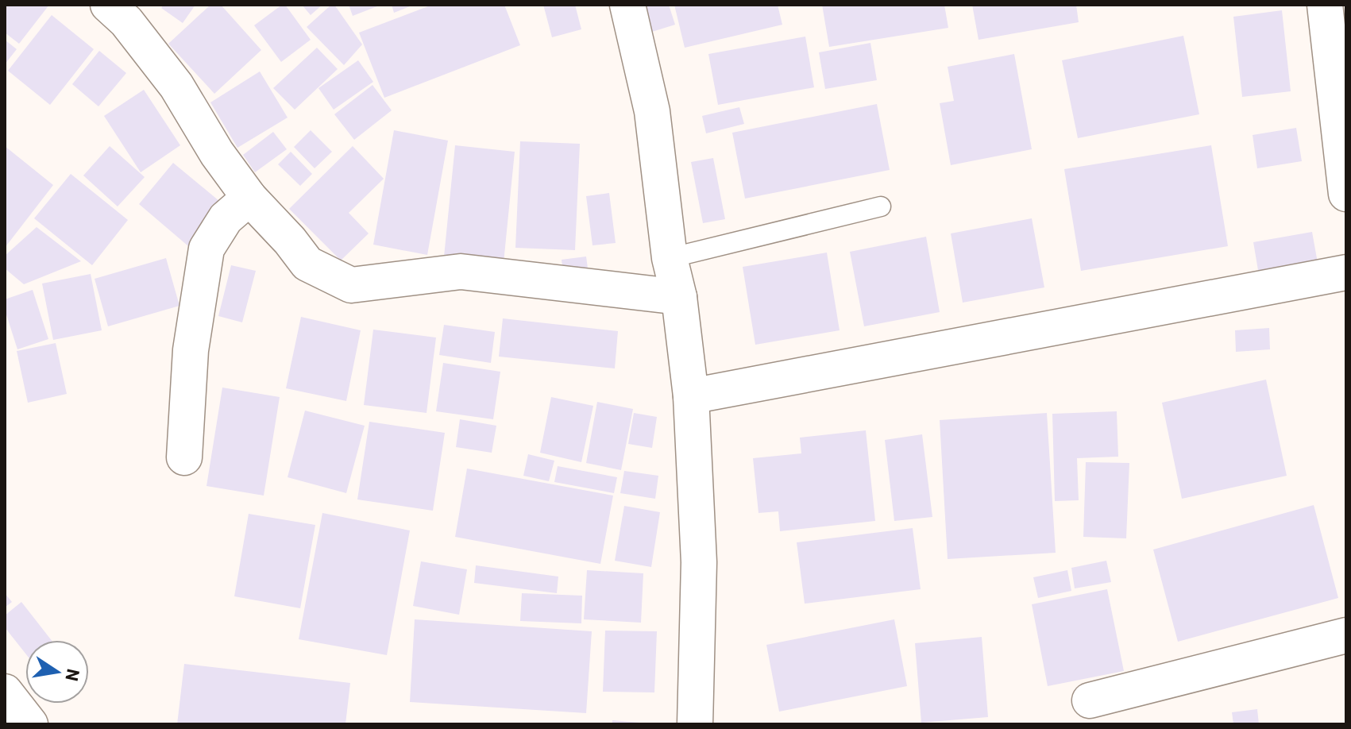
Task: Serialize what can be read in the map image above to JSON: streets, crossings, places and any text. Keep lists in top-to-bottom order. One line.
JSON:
{"north":"right"}
